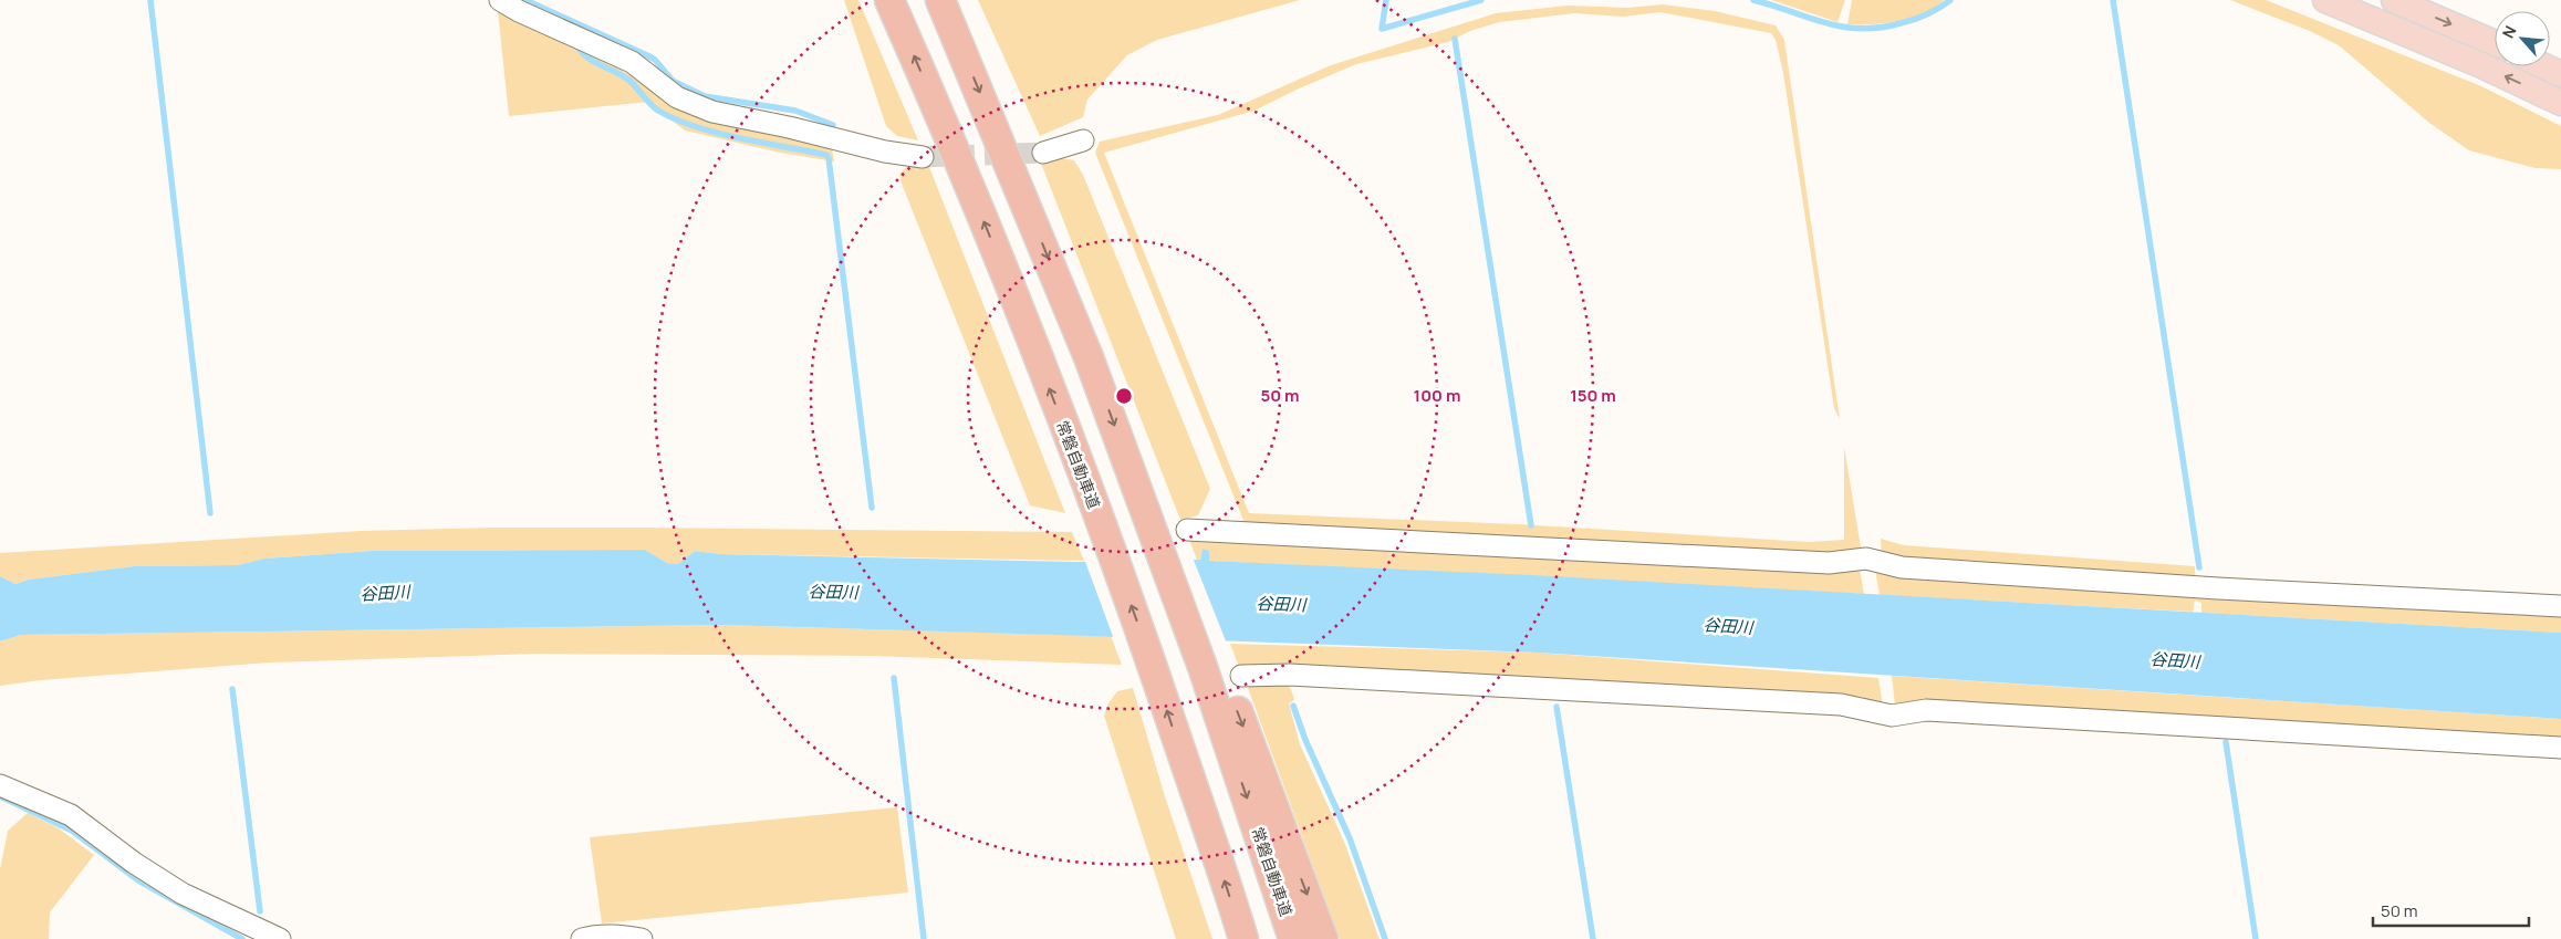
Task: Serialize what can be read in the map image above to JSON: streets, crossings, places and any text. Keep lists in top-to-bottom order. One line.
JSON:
{"streets":{"highway":["常磐自動車道"]},"water":["谷田川"],"scale_bar":"50 m","north":"top left","rings":["50 m","100 m","150 m"]}
